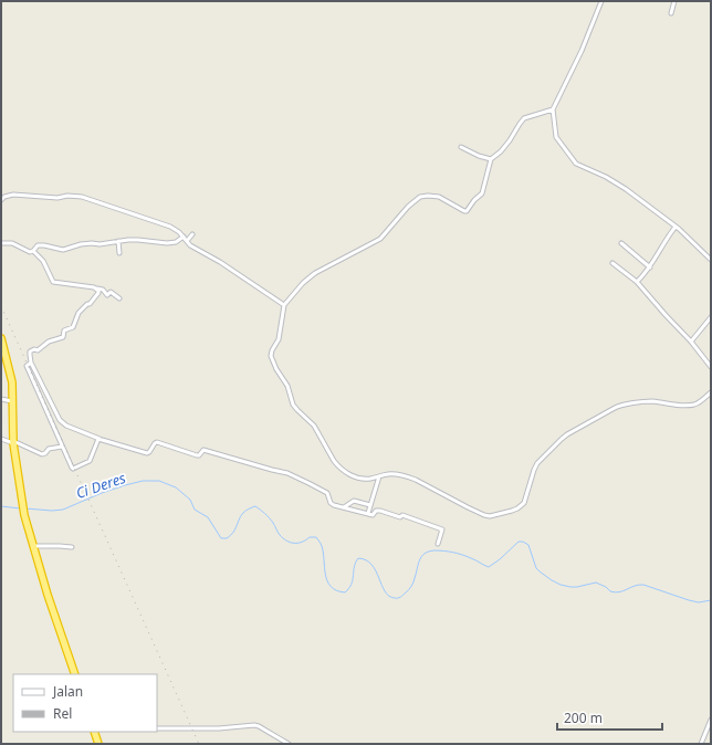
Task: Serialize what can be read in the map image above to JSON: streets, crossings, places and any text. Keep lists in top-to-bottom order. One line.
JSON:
{"water":["Ci Deres"],"legend":["Jalan","Rel"],"scale_bar":"200 m"}
